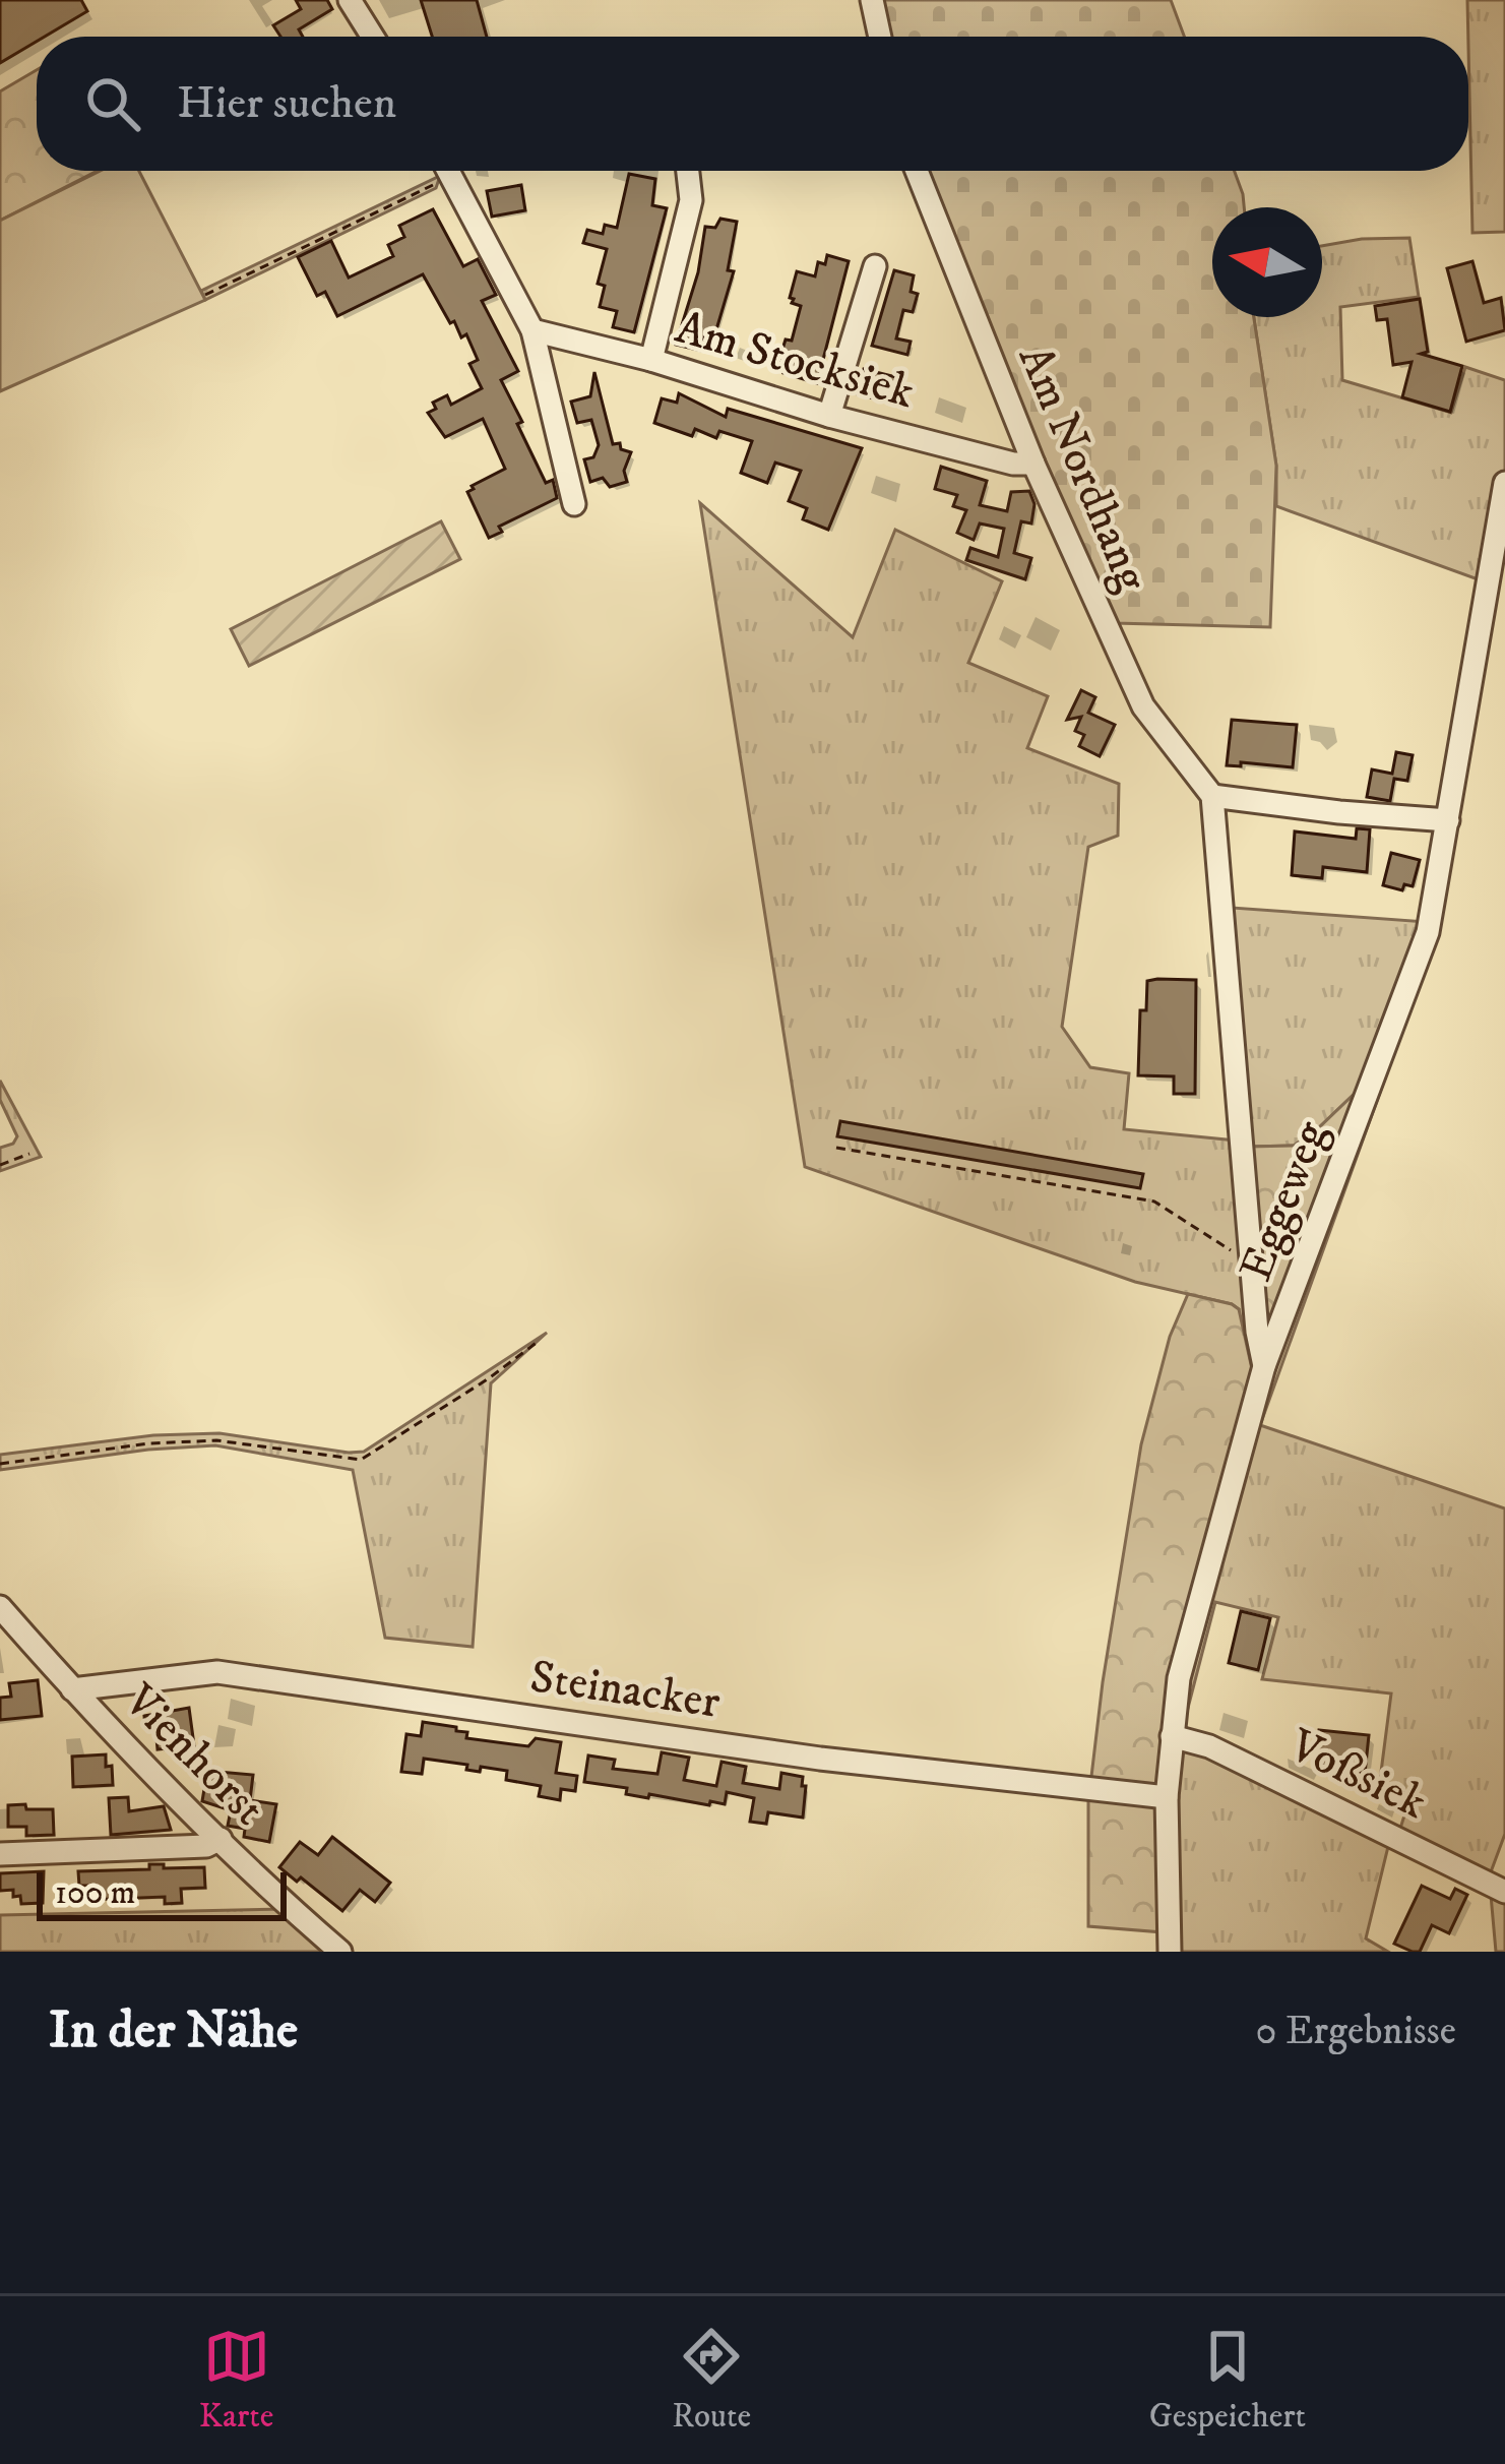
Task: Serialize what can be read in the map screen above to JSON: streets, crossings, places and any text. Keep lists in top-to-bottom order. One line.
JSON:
{"streets":{"street":["Am Stocksiek","Am Nordhang","Eggeweg","Steinacker","Vienhorst","Voßsiek"]},"crossings":[["Am Stocksiek","Am Nordhang"],["Eggeweg","Steinacker"],["Eggeweg","Voßsiek"],["Steinacker","Vienhorst"]],"scale_bar":"100 m","north":"left","page":{"search":"Hier suchen","scale":"100 m","heading":["In der Nähe","0 Ergebnisse"],"nav":["Karte","Route","Gespeichert"]}}
